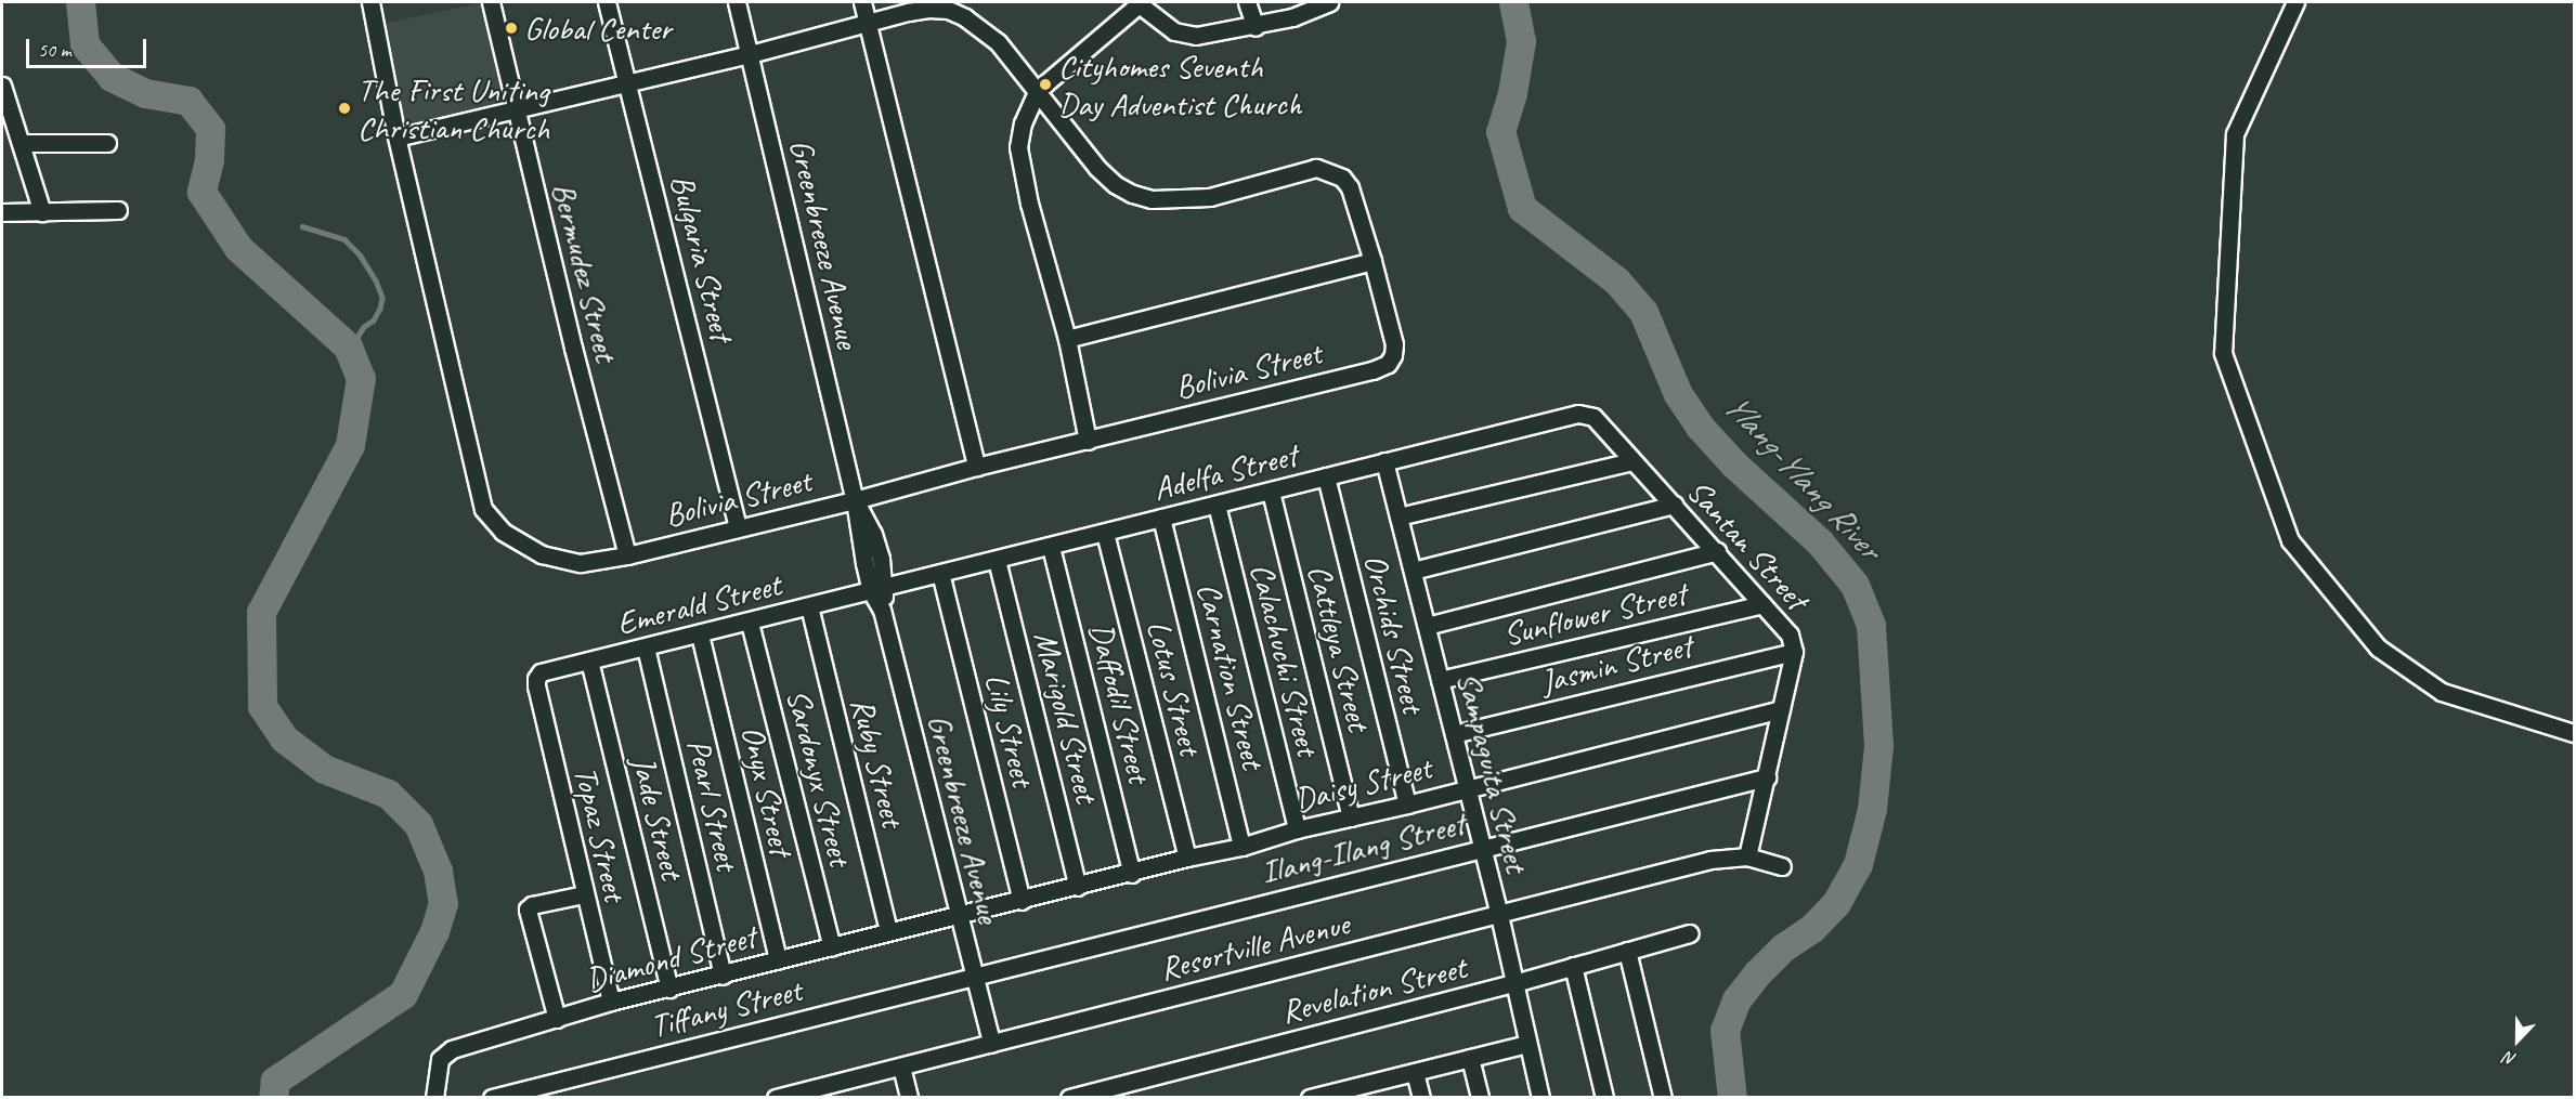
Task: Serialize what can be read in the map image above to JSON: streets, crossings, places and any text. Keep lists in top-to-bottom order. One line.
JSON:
{"streets":{"street":["Greenbreeze Avenue","Bulgaria Street","Bermudez Street","Bolivia Street","Adelfa Street","Santan Street","Emerald Street","Sunflower Street","Orchids Street","Cattleya Street","Calachuchi Street","Jasmin Street","Carnation Street","Lotus Street","Daffodil Street","Marigold Street","Lily Street","Ruby Street","Sampaguita Street","Sardonyx Street","Daisy Street","Onyx Street","Pearl Street","Jade Street","Topaz Street","Ilang-Ilang Street","Resortville Avenue","Diamond Street","Revelation Street","Tiffany Street"]},"crossings":[["Greenbreeze Avenue","Bolivia Street"],["Greenbreeze Avenue","Adelfa Street"],["Greenbreeze Avenue","Emerald Street"],["Greenbreeze Avenue","Daisy Street"],["Greenbreeze Avenue","Ilang-Ilang Street"],["Greenbreeze Avenue","Resortville Avenue"],["Greenbreeze Avenue","Diamond Street"],["Greenbreeze Avenue","Tiffany Street"],["Bulgaria Street","Bolivia Street"],["Bermudez Street","Bolivia Street"],["Adelfa Street","Santan Street"],["Adelfa Street","Emerald Street"],["Adelfa Street","Orchids Street"],["Adelfa Street","Cattleya Street"],["Adelfa Street","Calachuchi Street"],["Adelfa Street","Carnation Street"],["Adelfa Street","Lotus Street"],["Adelfa Street","Daffodil Street"],["Adelfa Street","Marigold Street"],["Adelfa Street","Lily Street"],["Adelfa Street","Sampaguita Street"],["Santan Street","Sunflower Street"],["Santan Street","Jasmin Street"],["Santan Street","Daisy Street"],["Santan Street","Ilang-Ilang Street"],["Santan Street","Resortville Avenue"],["Emerald Street","Ruby Street"],["Emerald Street","Sardonyx Street"],["Emerald Street","Onyx Street"],["Emerald Street","Pearl Street"],["Emerald Street","Jade Street"],["Emerald Street","Topaz Street"],["Sunflower Street","Sampaguita Street"],["Orchids Street","Daisy Street"],["Cattleya Street","Daisy Street"],["Calachuchi Street","Daisy Street"],["Jasmin Street","Sampaguita Street"],["Carnation Street","Daisy Street"],["Lotus Street","Daisy Street"],["Daffodil Street","Daisy Street"],["Marigold Street","Daisy Street"],["Lily Street","Daisy Street"],["Ruby Street","Diamond Street"],["Sampaguita Street","Daisy Street"],["Sampaguita Street","Ilang-Ilang Street"],["Sampaguita Street","Resortville Avenue"],["Sampaguita Street","Revelation Street"],["Sardonyx Street","Diamond Street"],["Daisy Street","Diamond Street"],["Onyx Street","Diamond Street"],["Pearl Street","Diamond Street"],["Jade Street","Diamond Street"],["Topaz Street","Diamond Street"],["Ilang-Ilang Street","Tiffany Street"]],"water":["Ylang-Ylang River"],"places":["Global Center","Cityhomes Seventh Day Adventist Church","The First Uniting Christian Church"],"scale_bar":"50 m","north":"bottom"}
